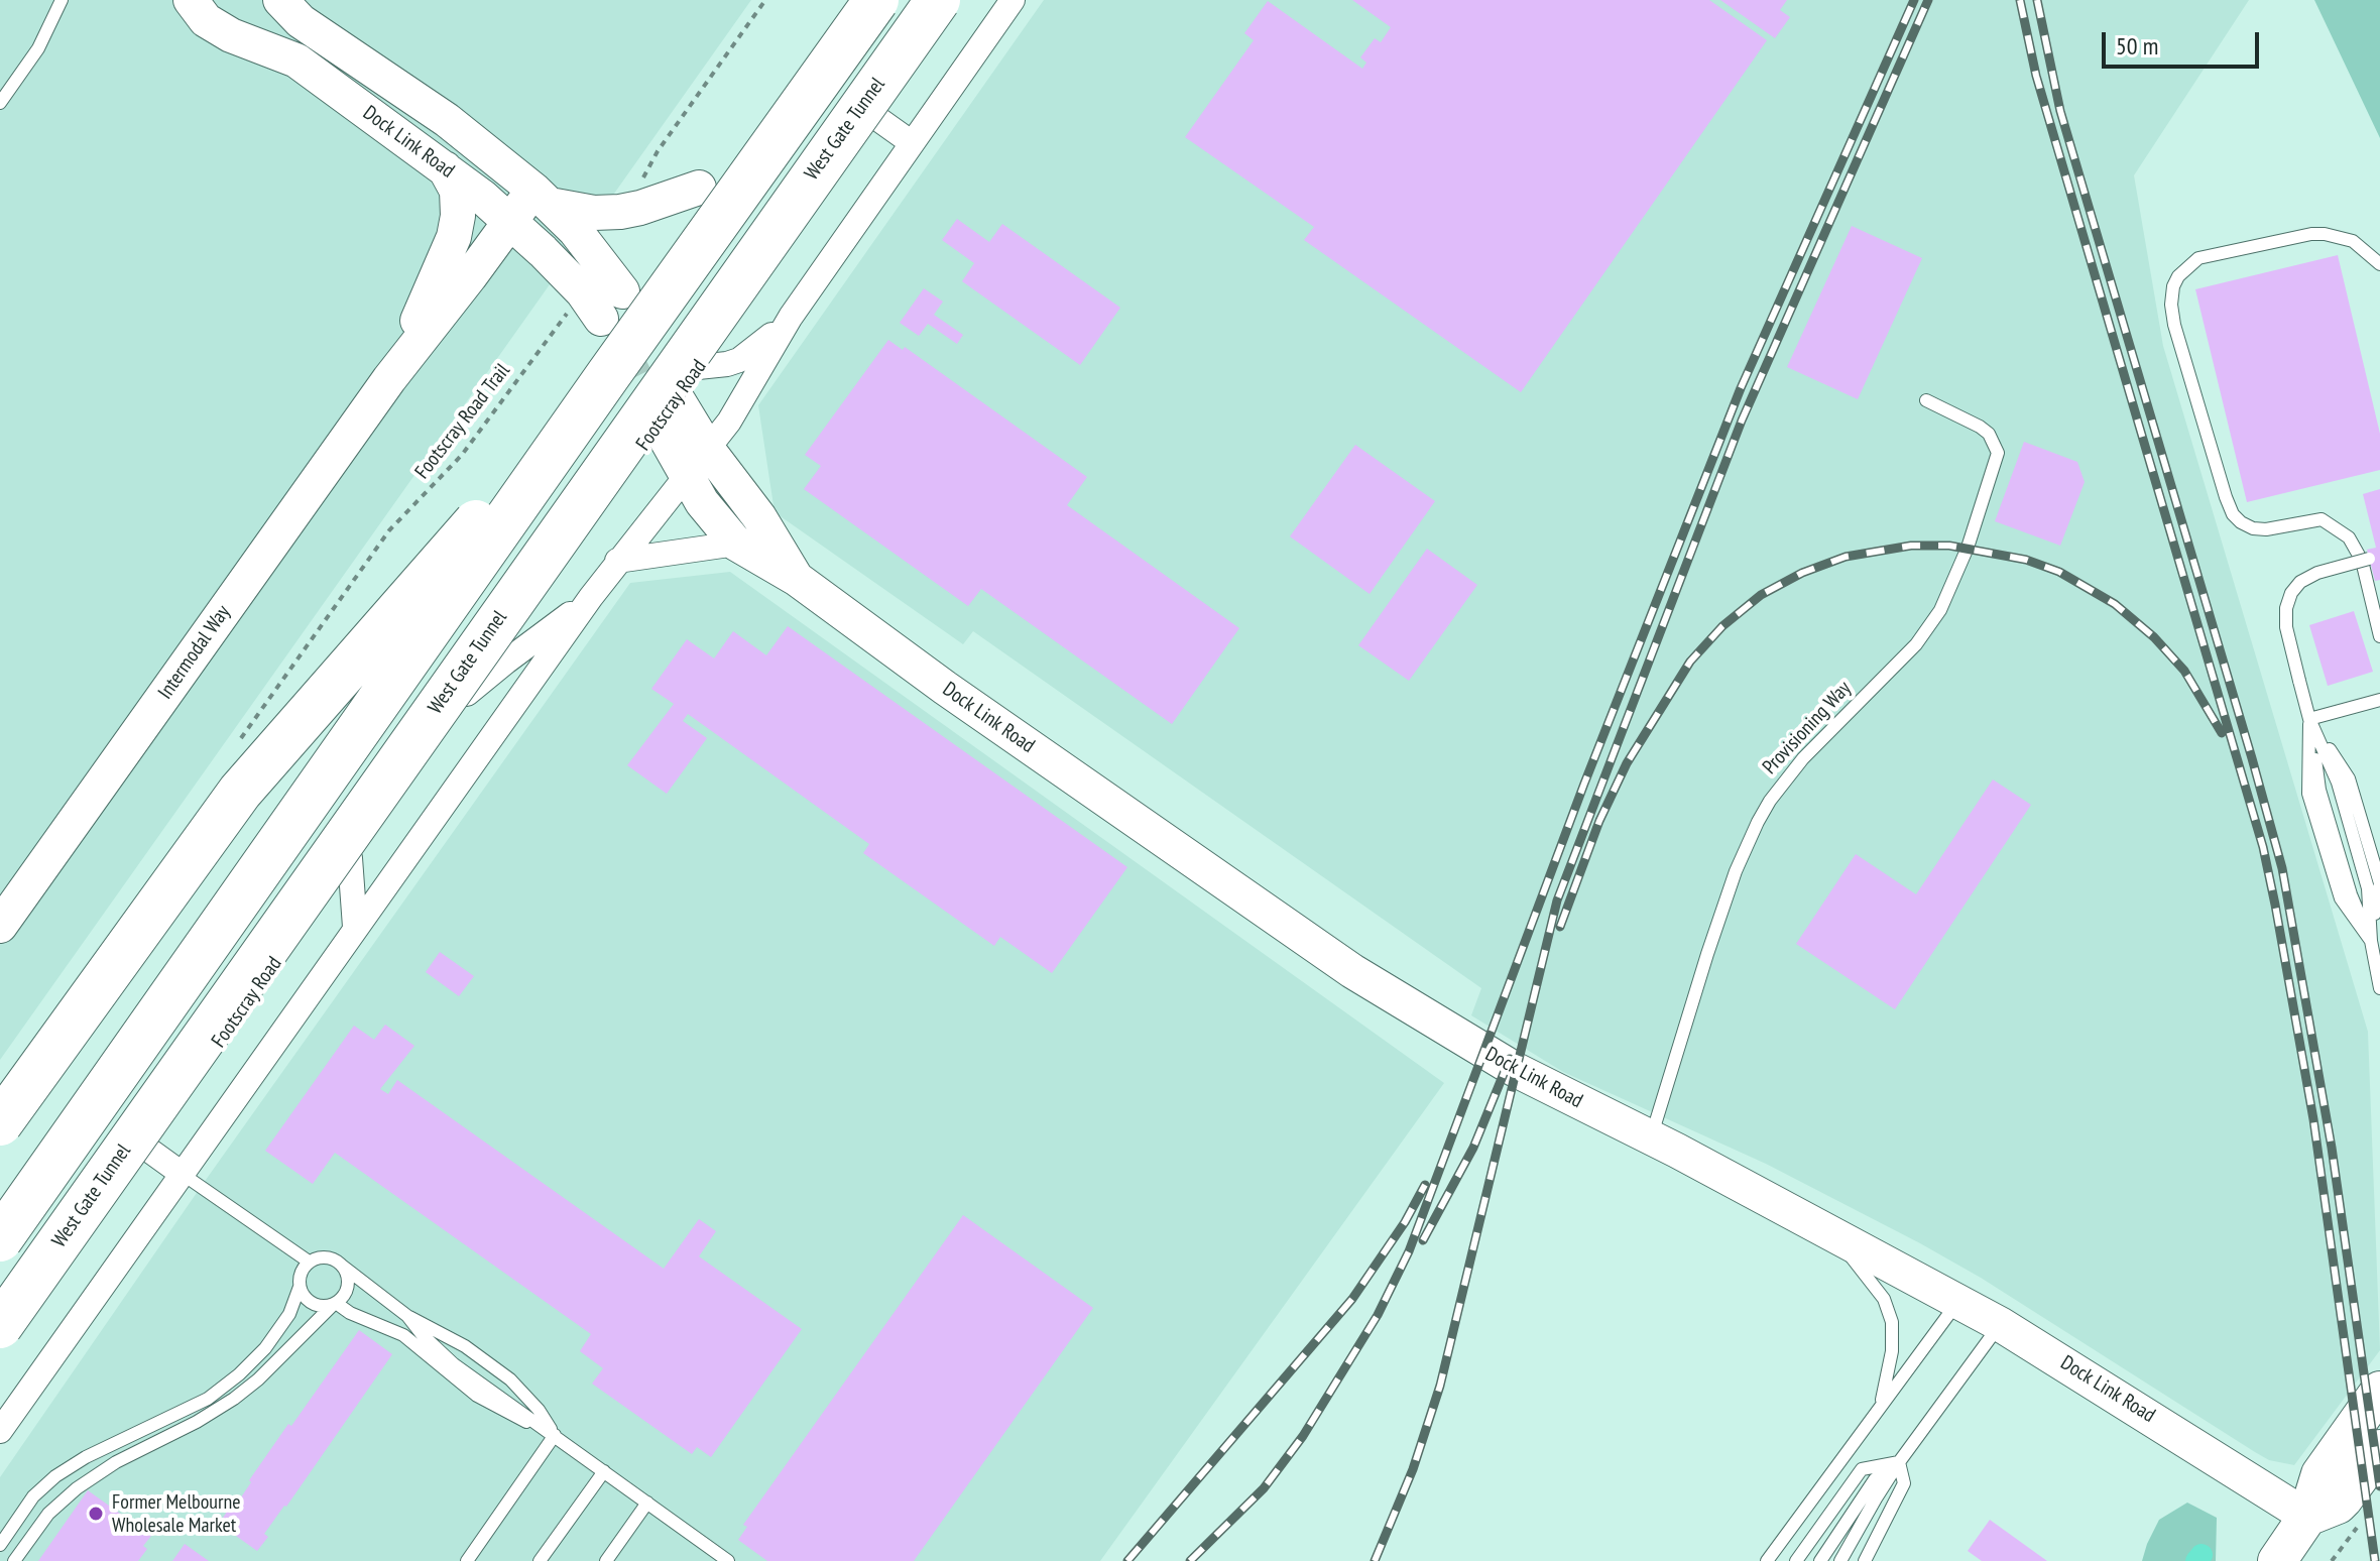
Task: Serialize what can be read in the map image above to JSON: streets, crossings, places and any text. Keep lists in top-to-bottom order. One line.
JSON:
{"streets":{"highway":["West Gate Tunnel"],"main road":["Footscray Road"],"street":["Dock Link Road","Intermodal Way"],"lane":["Provisioning Way"],"path":["Footscray Road Trail"]},"crossings":[["Dock Link Road","Footscray Road"],["Dock Link Road","Intermodal Way"],["Dock Link Road","Provisioning Way"]],"places":["Former Melbourne Wholesale Market"],"scale_bar":"50 m"}
